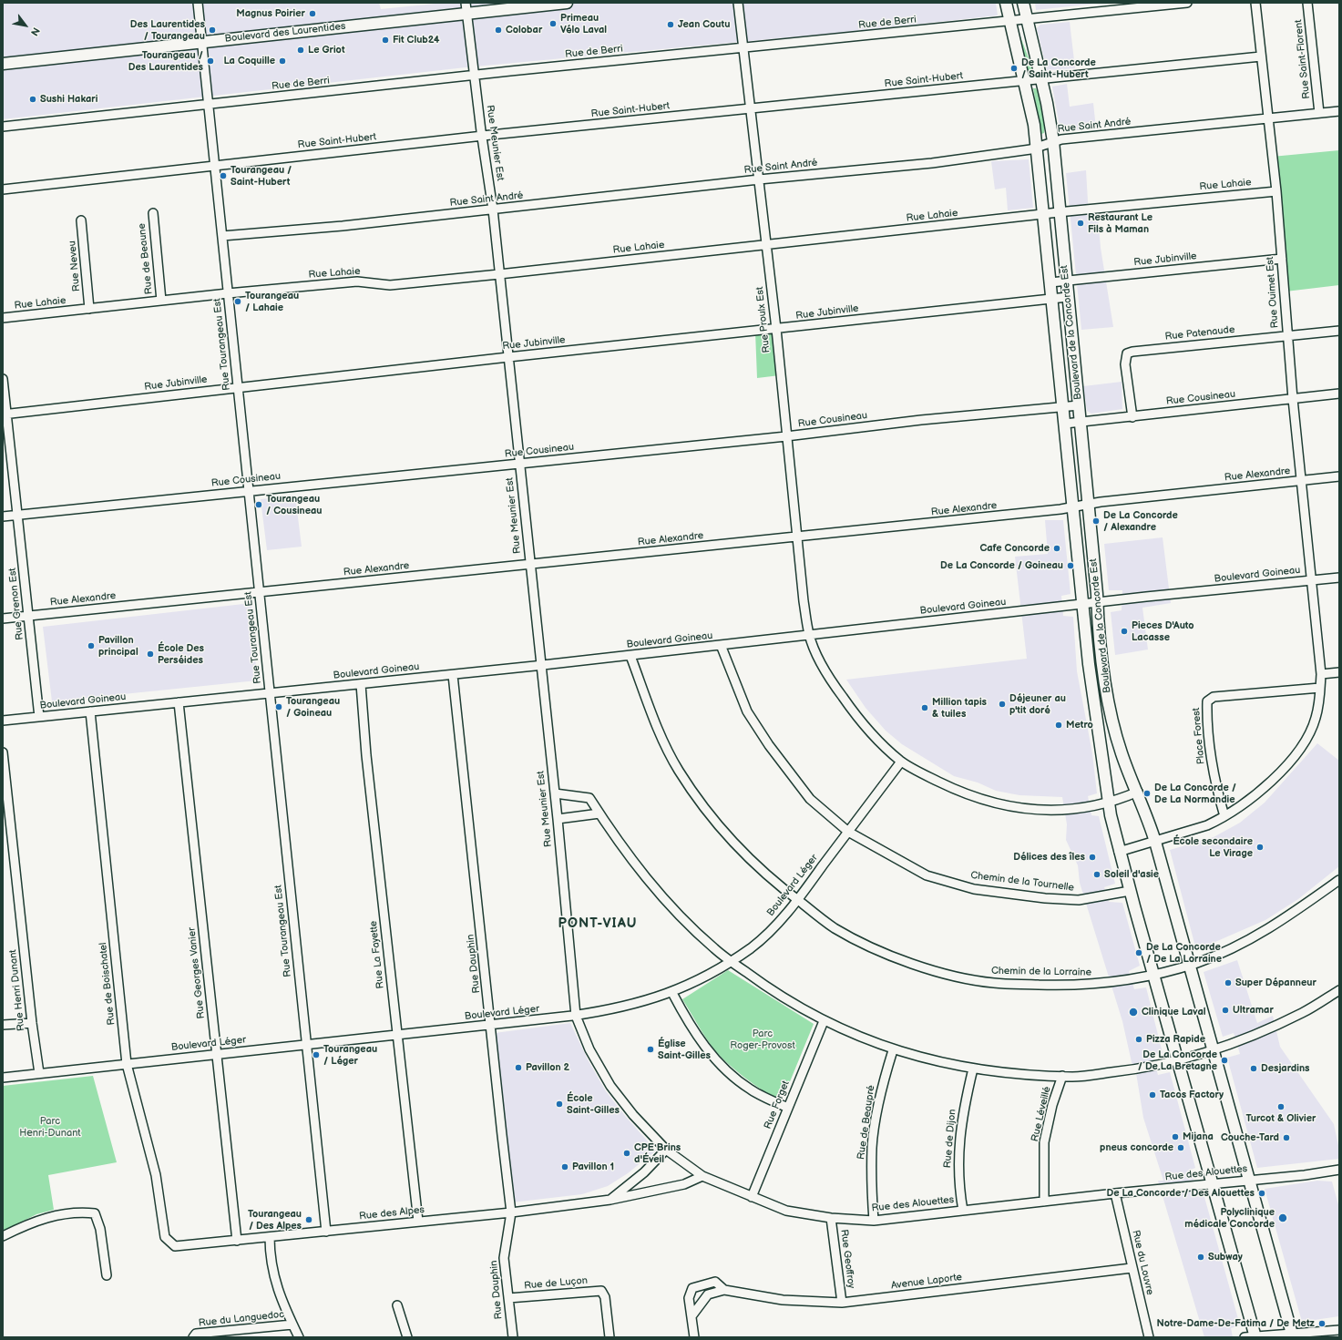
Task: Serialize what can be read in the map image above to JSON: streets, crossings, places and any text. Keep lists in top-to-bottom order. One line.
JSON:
{"streets":{"street":["Rue de Berri","Boulevard des Laurentides","Rue Saint-Florent","Rue Saint-Hubert","Rue Saint André","Rue Meunier Est","Rue Lahaie","Rue de Beaune","Rue Jubinville","Rue Neveu","Rue Ouimet Est","Rue Proulx Est","Boulevard de la Concorde Est","Rue Patenaude","Rue Tourangeau Est","Rue Cousineau","Rue Alexandre","Boulevard Goineau","Rue Grenon Est","Place Forest","Chemin de la Tournelle","Boulevard Léger","Rue La Fayette","Rue Dauphin","Chemin de la Lorraine","Rue Georges Vanier","Rue de Boischatel","Rue Henri Dunant","Rue Forget","Rue Léveillé","Rue de Beaupré","Rue de Dijon","Rue des Alouettes","Rue des Alpes","Rue Geoffroy","Rue du Louvre","Avenue Laporte","Rue de Luçon","Rue du Languedoc"]},"crossings":[["Rue de Berri","Rue Meunier Est"],["Rue de Berri","Rue Proulx Est"],["Rue de Berri","Boulevard de la Concorde Est"],["Rue de Berri","Rue Tourangeau Est"],["Boulevard des Laurentides","Rue Meunier Est"],["Boulevard des Laurentides","Rue Tourangeau Est"],["Rue Saint-Florent","Rue Saint André"],["Rue Saint-Hubert","Rue Meunier Est"],["Rue Saint-Hubert","Rue Ouimet Est"],["Rue Saint-Hubert","Rue Proulx Est"],["Rue Saint-Hubert","Boulevard de la Concorde Est"],["Rue Saint-Hubert","Rue Tourangeau Est"],["Rue Saint André","Rue Meunier Est"],["Rue Saint André","Rue Ouimet Est"],["Rue Saint André","Rue Proulx Est"],["Rue Saint André","Boulevard de la Concorde Est"],["Rue Saint André","Rue Tourangeau Est"],["Rue Meunier Est","Rue Lahaie"],["Rue Meunier Est","Rue Jubinville"],["Rue Meunier Est","Rue Cousineau"],["Rue Meunier Est","Rue Alexandre"],["Rue Meunier Est","Boulevard Goineau"],["Rue Meunier Est","Boulevard Léger"],["Rue Meunier Est","Rue des Alouettes"],["Rue Lahaie","Rue de Beaune"],["Rue Lahaie","Rue Neveu"],["Rue Lahaie","Rue Ouimet Est"],["Rue Lahaie","Rue Proulx Est"],["Rue Lahaie","Boulevard de la Concorde Est"],["Rue Lahaie","Rue Tourangeau Est"],["Rue Jubinville","Rue Ouimet Est"],["Rue Jubinville","Rue Proulx Est"],["Rue Jubinville","Boulevard de la Concorde Est"],["Rue Jubinville","Rue Tourangeau Est"],["Rue Jubinville","Rue Grenon Est"],["Rue Ouimet Est","Boulevard de la Concorde Est"],["Rue Ouimet Est","Rue Patenaude"],["Rue Ouimet Est","Rue Cousineau"],["Rue Ouimet Est","Rue Alexandre"],["Rue Ouimet Est","Boulevard Goineau"],["Rue Ouimet Est","Place Forest"],["Rue Proulx Est","Boulevard de la Concorde Est"],["Rue Proulx Est","Rue Cousineau"],["Rue Proulx Est","Rue Alexandre"],["Rue Proulx Est","Boulevard Goineau"],["Rue Proulx Est","Boulevard Léger"],["Boulevard de la Concorde Est","Rue Cousineau"],["Boulevard de la Concorde Est","Rue Alexandre"],["Boulevard de la Concorde Est","Boulevard Goineau"],["Boulevard de la Concorde Est","Chemin de la Tournelle"],["Boulevard de la Concorde Est","Chemin de la Lorraine"],["Boulevard de la Concorde Est","Rue des Alouettes"],["Rue Patenaude","Rue Cousineau"],["Rue Tourangeau Est","Rue Cousineau"],["Rue Tourangeau Est","Rue Alexandre"],["Rue Tourangeau Est","Boulevard Goineau"],["Rue Tourangeau Est","Boulevard Léger"],["Rue Tourangeau Est","Rue des Alpes"],["Rue Cousineau","Rue Grenon Est"],["Rue Alexandre","Rue Grenon Est"],["Boulevard Goineau","Rue Grenon Est"],["Boulevard Goineau","Chemin de la Tournelle"],["Boulevard Goineau","Rue La Fayette"],["Boulevard Goineau","Rue Dauphin"],["Boulevard Goineau","Chemin de la Lorraine"],["Boulevard Goineau","Rue Georges Vanier"],["Boulevard Goineau","Rue de Boischatel"],["Chemin de la Tournelle","Boulevard Léger"],["Boulevard Léger","Rue La Fayette"],["Boulevard Léger","Rue Dauphin"],["Boulevard Léger","Chemin de la Lorraine"],["Boulevard Léger","Rue Georges Vanier"],["Boulevard Léger","Rue de Boischatel"],["Boulevard Léger","Rue Henri Dunant"],["Boulevard Léger","Rue des Alouettes"],["Rue La Fayette","Rue des Alpes"],["Rue Dauphin","Rue des Alpes"],["Rue Dauphin","Rue de Luçon"],["Rue Georges Vanier","Rue des Alpes"],["Rue de Boischatel","Rue des Alpes"],["Rue Forget","Rue des Alouettes"],["Rue Léveillé","Rue des Alouettes"],["Rue de Beaupré","Rue des Alouettes"],["Rue de Dijon","Rue des Alouettes"],["Rue des Alouettes","Rue des Alpes"],["Rue des Alouettes","Rue Geoffroy"],["Rue des Alouettes","Rue du Louvre"],["Rue Geoffroy","Avenue Laporte"],["Rue du Louvre","Avenue Laporte"]],"districts":["PONT-VIAU"],"parks":["Parc Roger-Provost","Parc Henri-Dunant"],"places":["Magnus Poirier","Primeau Vélo Laval","Jean Coutu","Des Laurentides / Tourangeau","Colobar","Fit Club24","Le Griot","Tourangeau / Des Laurentides","La Coquille","De La Concorde / Saint-Hubert","Sushi Hakari","Tourangeau / Saint-Hubert","Restaurant Le Fils à Maman","Tourangeau / Lahaie","Tourangeau / Cousineau","De La Concorde / Alexandre","Cafe Concorde","De La Concorde / Goineau","Pieces D'Auto Lacasse","Pavillon principal","École Des Perséides","Déjeuner au p'tit doré","Tourangeau / Goineau","Million tapis & tuiles","Metro","De La Concorde / De La Normandie","École secondaire Le Virage","Délices des îles","Soleil d'asie","De La Concorde / De La Lorraine","Super Dépanneur","Ultramar","Clinique Laval","Pizza Rapide","Église Saint-Gilles","Tourangeau / Léger","De La Concorde / De La Bretagne","Pavillon 2","Desjardins","Tacos Factory","École Saint-Gilles","Turcot & Olivier","Mijana","Couche-Tard","pneus concorde","CPE Brins d'Éveil","Pavillon 1","De La Concorde / Des Alouettes","Polyclinique médicale Concorde","Tourangeau / Des Alpes","Subway","Notre-Dame-De-Fatima / De Metz"],"north":"bottom right"}
